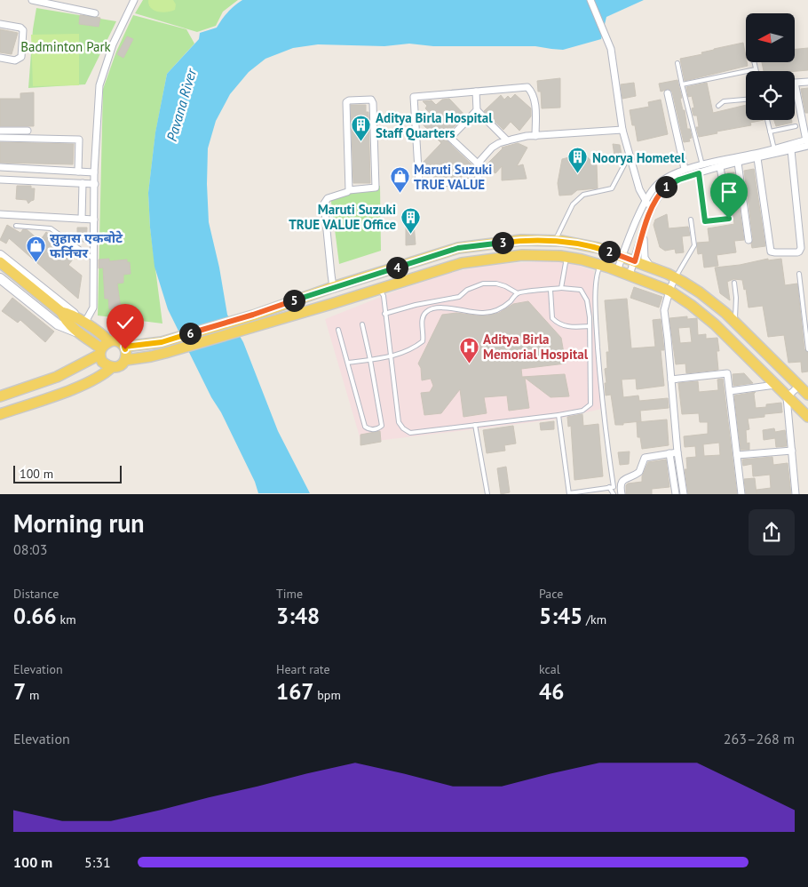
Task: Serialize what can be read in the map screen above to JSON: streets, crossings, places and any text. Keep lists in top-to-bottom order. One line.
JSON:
{"water":["Pavana River"],"parks":["Badminton Park"],"places":{"building":["Aditya Birla Hospital Staff Quarters","Noorya Hometel","Maruti Suzuki TRUE VALUE Office"],"shop":["Maruti Suzuki TRUE VALUE","सुहास एकबोटे फर्निचर"],"hospital":["Aditya Birla Memorial Hospital"]},"scale_bar":"100 m","north":"left","page":{"pins":["1","3","2","4","5","6"],"scale":"100 m","heading":["Morning run","08:03"],"stats":[["Distance","0.66 km"],["Time","3:48"],["Pace","5:45 /km"],["Elevation","7 m"],["Heart rate","167 bpm"],["kcal","46"]],"chart":["Elevation","263–268 m"],"list":[{"name":"100 m","note":"5:31"}]}}
